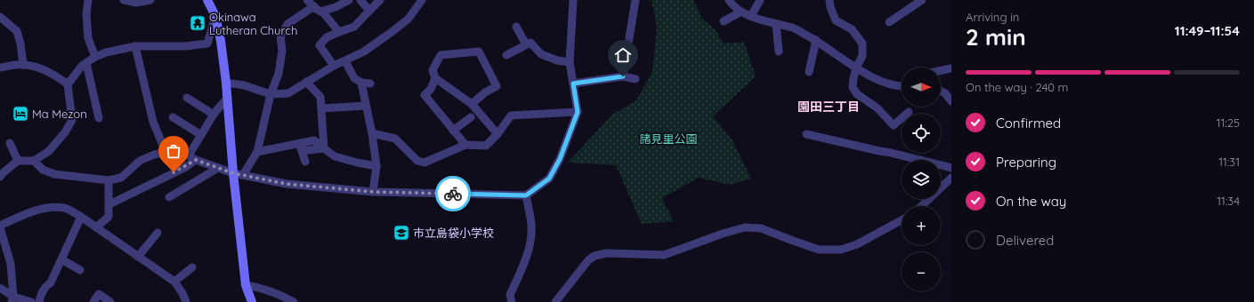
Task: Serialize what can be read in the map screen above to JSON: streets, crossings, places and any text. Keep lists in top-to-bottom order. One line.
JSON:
{"districts":["園田三丁目"],"parks":["諸見里公園"],"places":{"temple":["Okinawa Lutheran Church"],"hotel":["Ma Mezon"],"school or university":["市立島袋小学校"]},"north":"right","page":{"heading":["2 min","Arriving in","11:49–11:54"],"bar":"On the way · 240 m","map_buttons":["+","−"],"list":[["Confirmed","11:25"],["Preparing","11:31"],["On the way","11:34"],"Delivered"]}}
